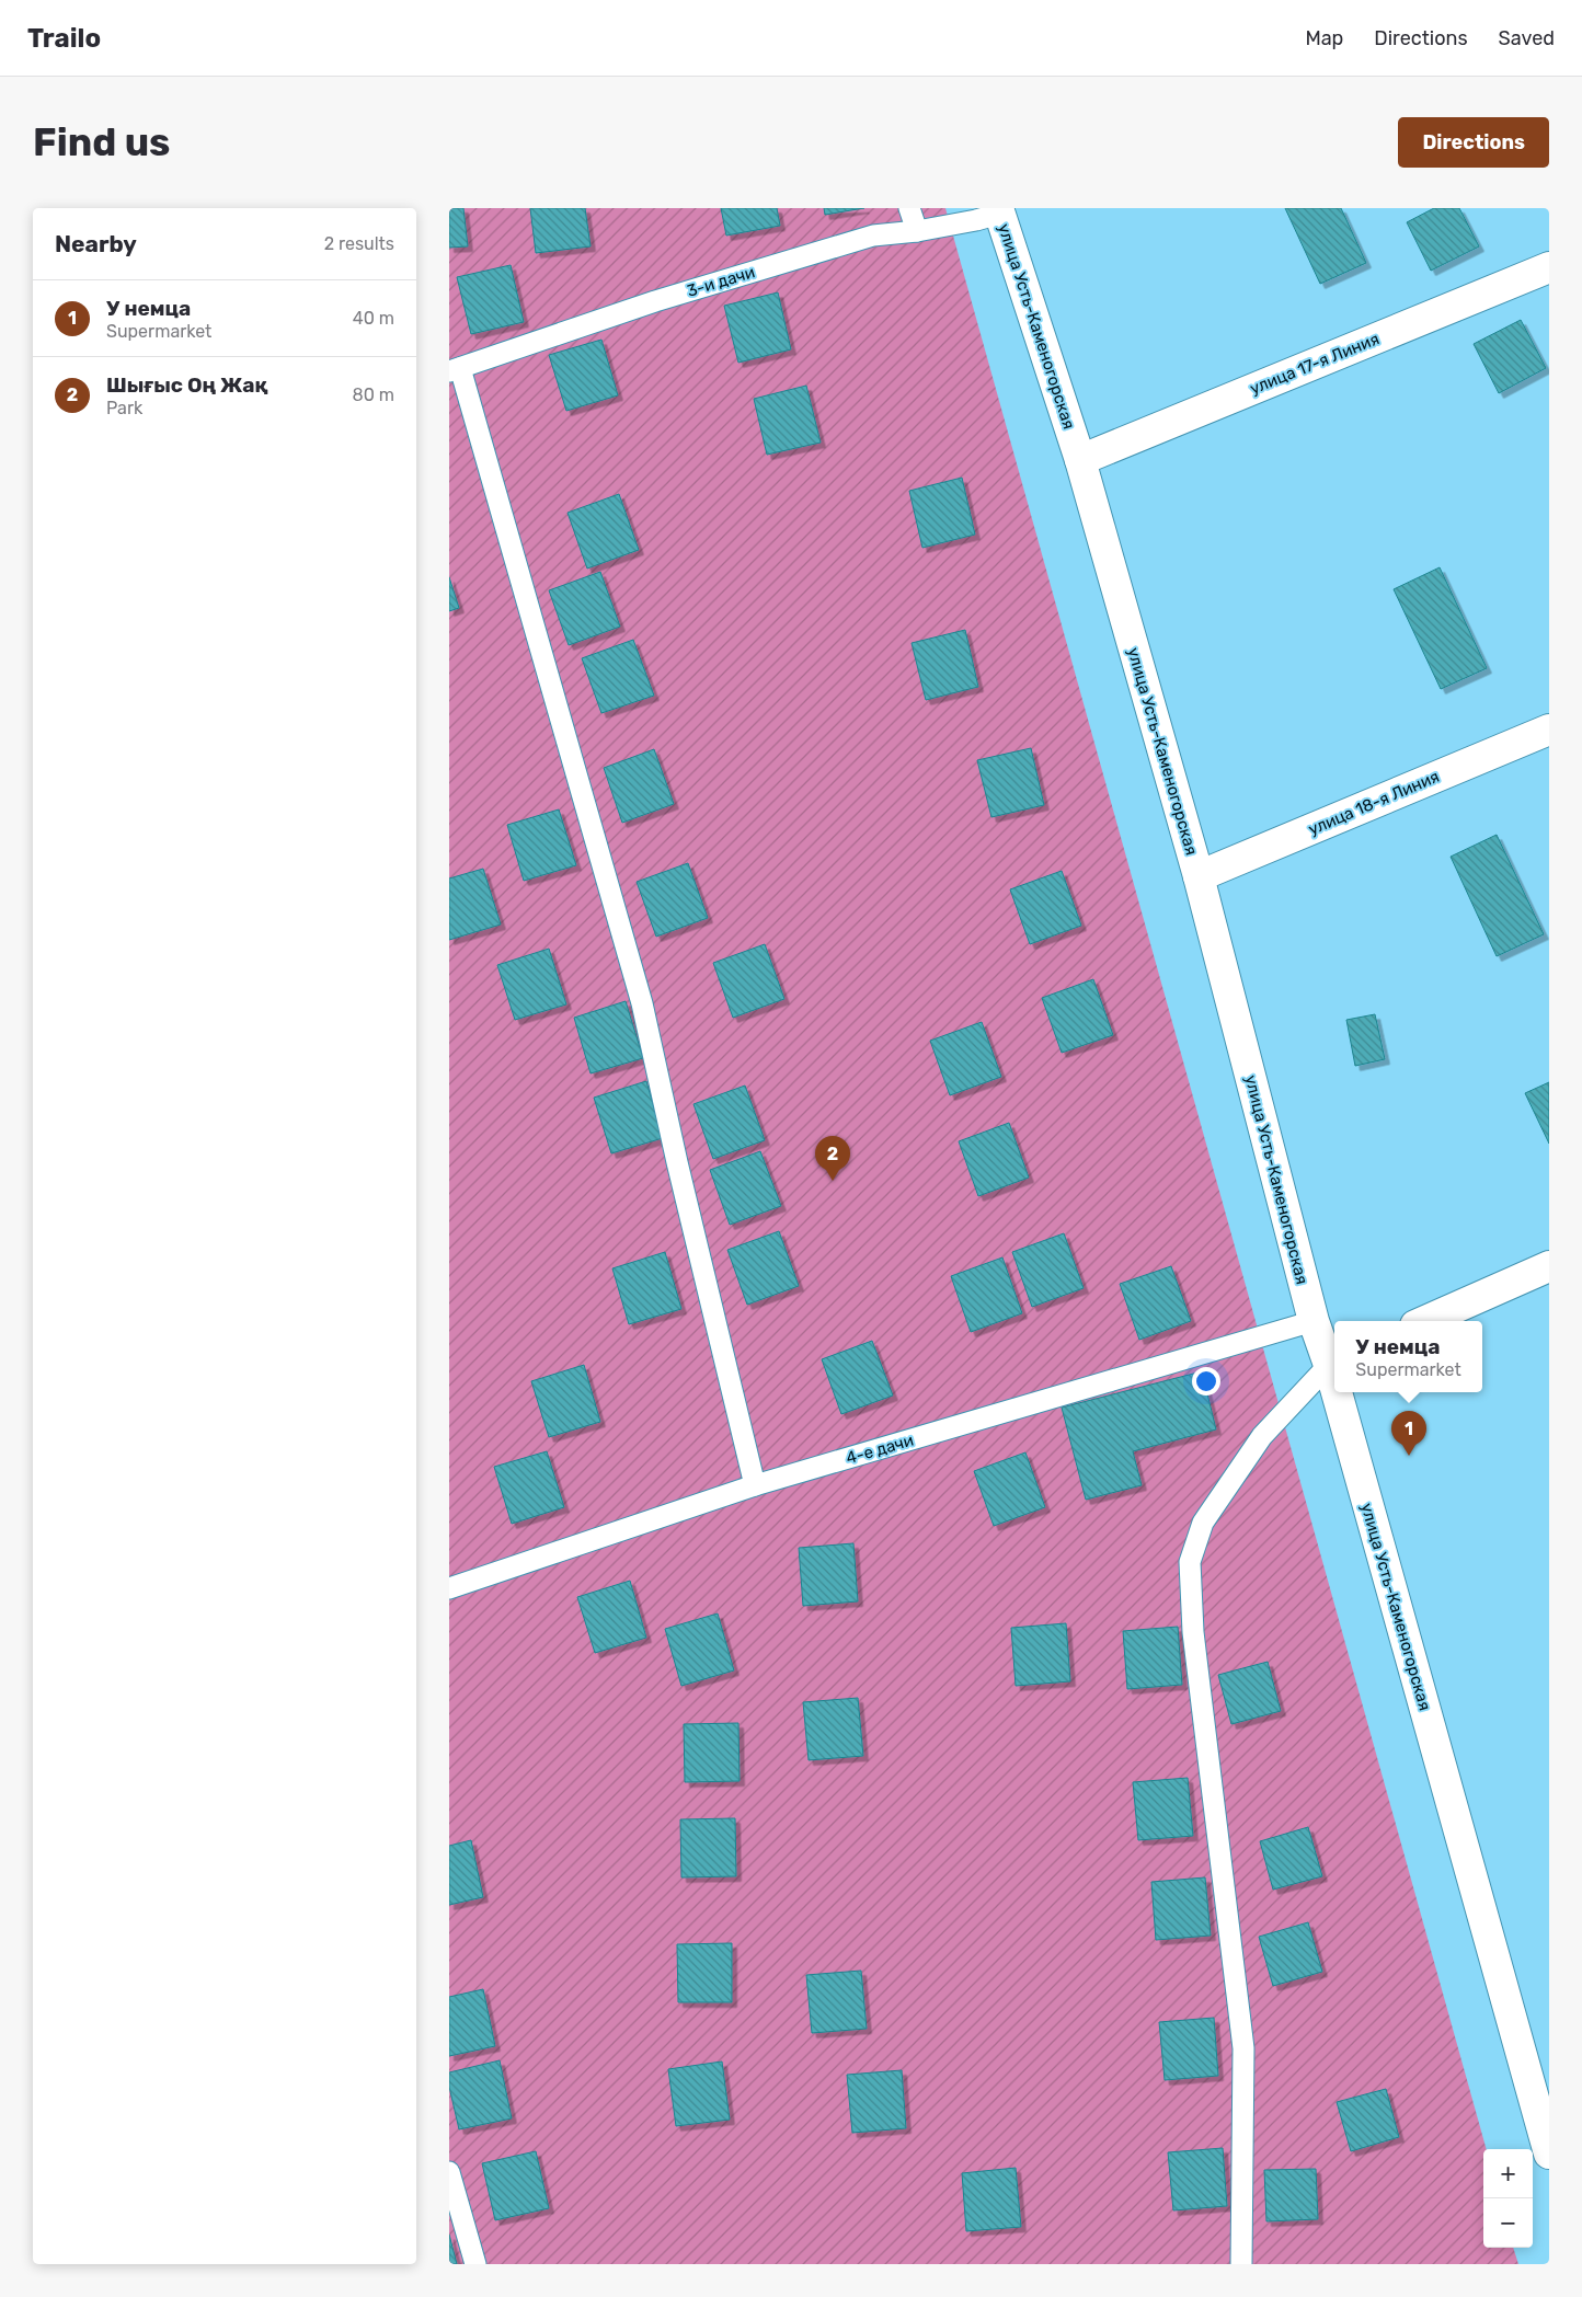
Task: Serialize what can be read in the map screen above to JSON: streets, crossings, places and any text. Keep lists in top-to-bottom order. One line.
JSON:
{"streets":{"street":["улица Усть-Каменогорская","улица 17-я Линия","улица 18-я Линия"],"lane":["3-и дачи","4-е дачи"]},"crossings":[["3-и дачи","улица Усть-Каменогорская"],["улица Усть-Каменогорская","улица 17-я Линия"],["улица Усть-Каменогорская","улица 18-я Линия"],["улица Усть-Каменогорская","4-е дачи"]],"page":{"header":"Trailo","nav":["Map","Directions","Saved"],"buttons":"Directions","title":"Find us","heading":["Nearby","2 results"],"list":[{"mark":"1","name":"У немца","note":"Supermarket","value":"40 m"},{"mark":"2","name":"Шығыс Оң Жақ","note":"Park","value":"80 m"}],"pins":["2","1"],"popup":["У немца","Supermarket"],"map_buttons":["+","−"]}}
